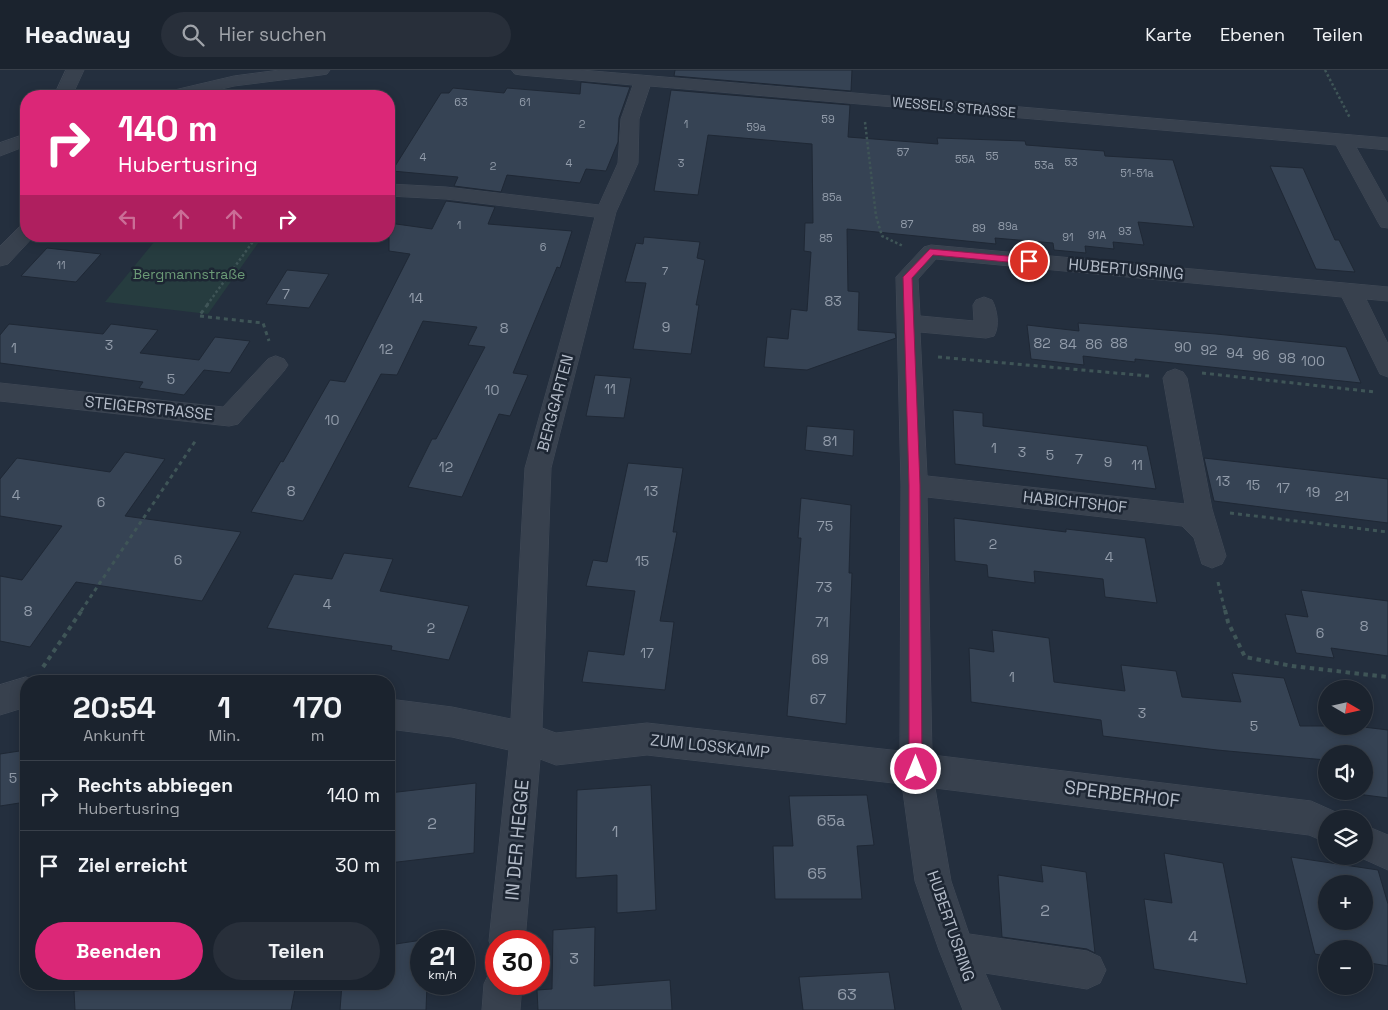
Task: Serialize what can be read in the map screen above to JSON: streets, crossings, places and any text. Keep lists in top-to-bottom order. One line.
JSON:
{"streets":{"street":["WESSELS STRASSE","HUBERTUSRING","BERGGARTEN","STEIGERSTRASSE","HABICHTSHOF","ZUM LOSSKAMP","SPERBERHOF","IN DER HEGGE"]},"crossings":[["WESSELS STRASSE","BERGGARTEN"],["HUBERTUSRING","HABICHTSHOF"],["HUBERTUSRING","ZUM LOSSKAMP"],["HUBERTUSRING","SPERBERHOF"],["BERGGARTEN","ZUM LOSSKAMP"],["BERGGARTEN","IN DER HEGGE"],["ZUM LOSSKAMP","SPERBERHOF"],["ZUM LOSSKAMP","IN DER HEGGE"]],"parks":["Bergmannstraße"],"house_numbers":["63","61","59","2","1","59a","57","55","4","55A","53","4","3","53a","2","51-51a","85a","87","1","89a","89","93","91A","91","85","6","11","7","7","14","83","9","8","82","88","84","86","3","90","1","12","92","94","96","98","100","5","11","10","10","81","1","3","5","7","9","11","12","13","15","17","8","13","19","4","21","6","75","2","4","6","15","73","4","8","71","8","2","6","17","69","1","67","3","5","5","65a","2","1","65","2","4","3","63"],"north":"right","page":{"header":"Headway","search":"Hier suchen","nav":["Karte","Ebenen","Teilen"],"turn":["140 m","Hubertusring"],"eta":["20:54","Ankunft","1","Min.","170","m"],"map_buttons":["+","−"],"list":[{"name":"Rechts abbiegen","note":"Hubertusring","value":"140 m"},{"name":"Ziel erreicht","value":"30 m"}],"buttons":["Beenden","Teilen"],"speed":"21 km/h","limit":"30"}}
